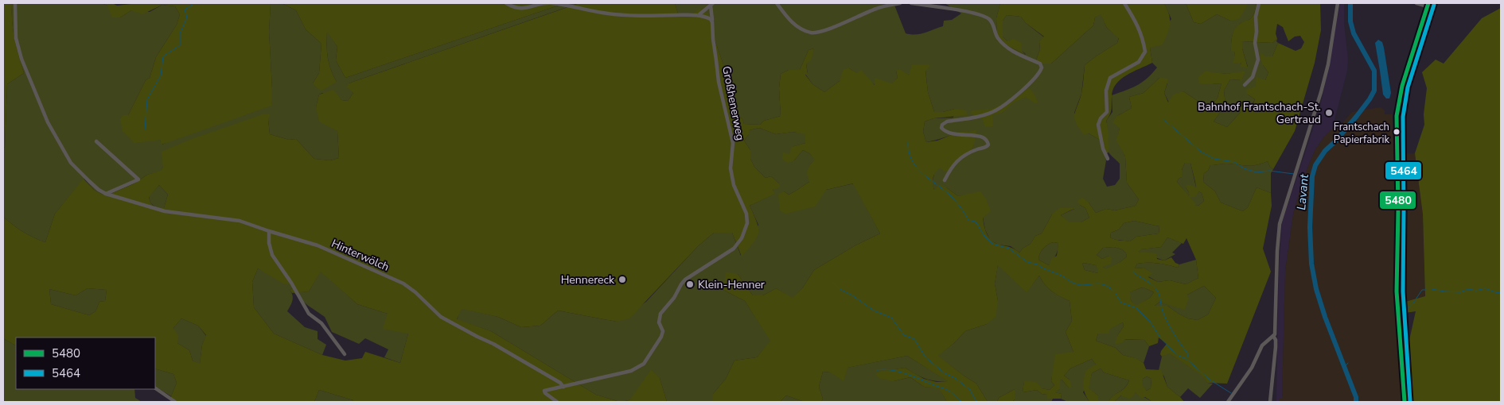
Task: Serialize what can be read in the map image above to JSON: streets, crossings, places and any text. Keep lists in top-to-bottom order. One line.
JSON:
{"streets":{"street":["Großhenerweg","Hinterwölch"]},"crossings":[["Großhenerweg","Hinterwölch"]],"water":["Lavant"],"places":["Bahnhof Frantschach-St. Gertraud","Frantschach Papierfabrik","Hennereck","Klein-Henner"],"lines":["transit line 5480","transit line 5464"],"legend":["5480","5464"]}
